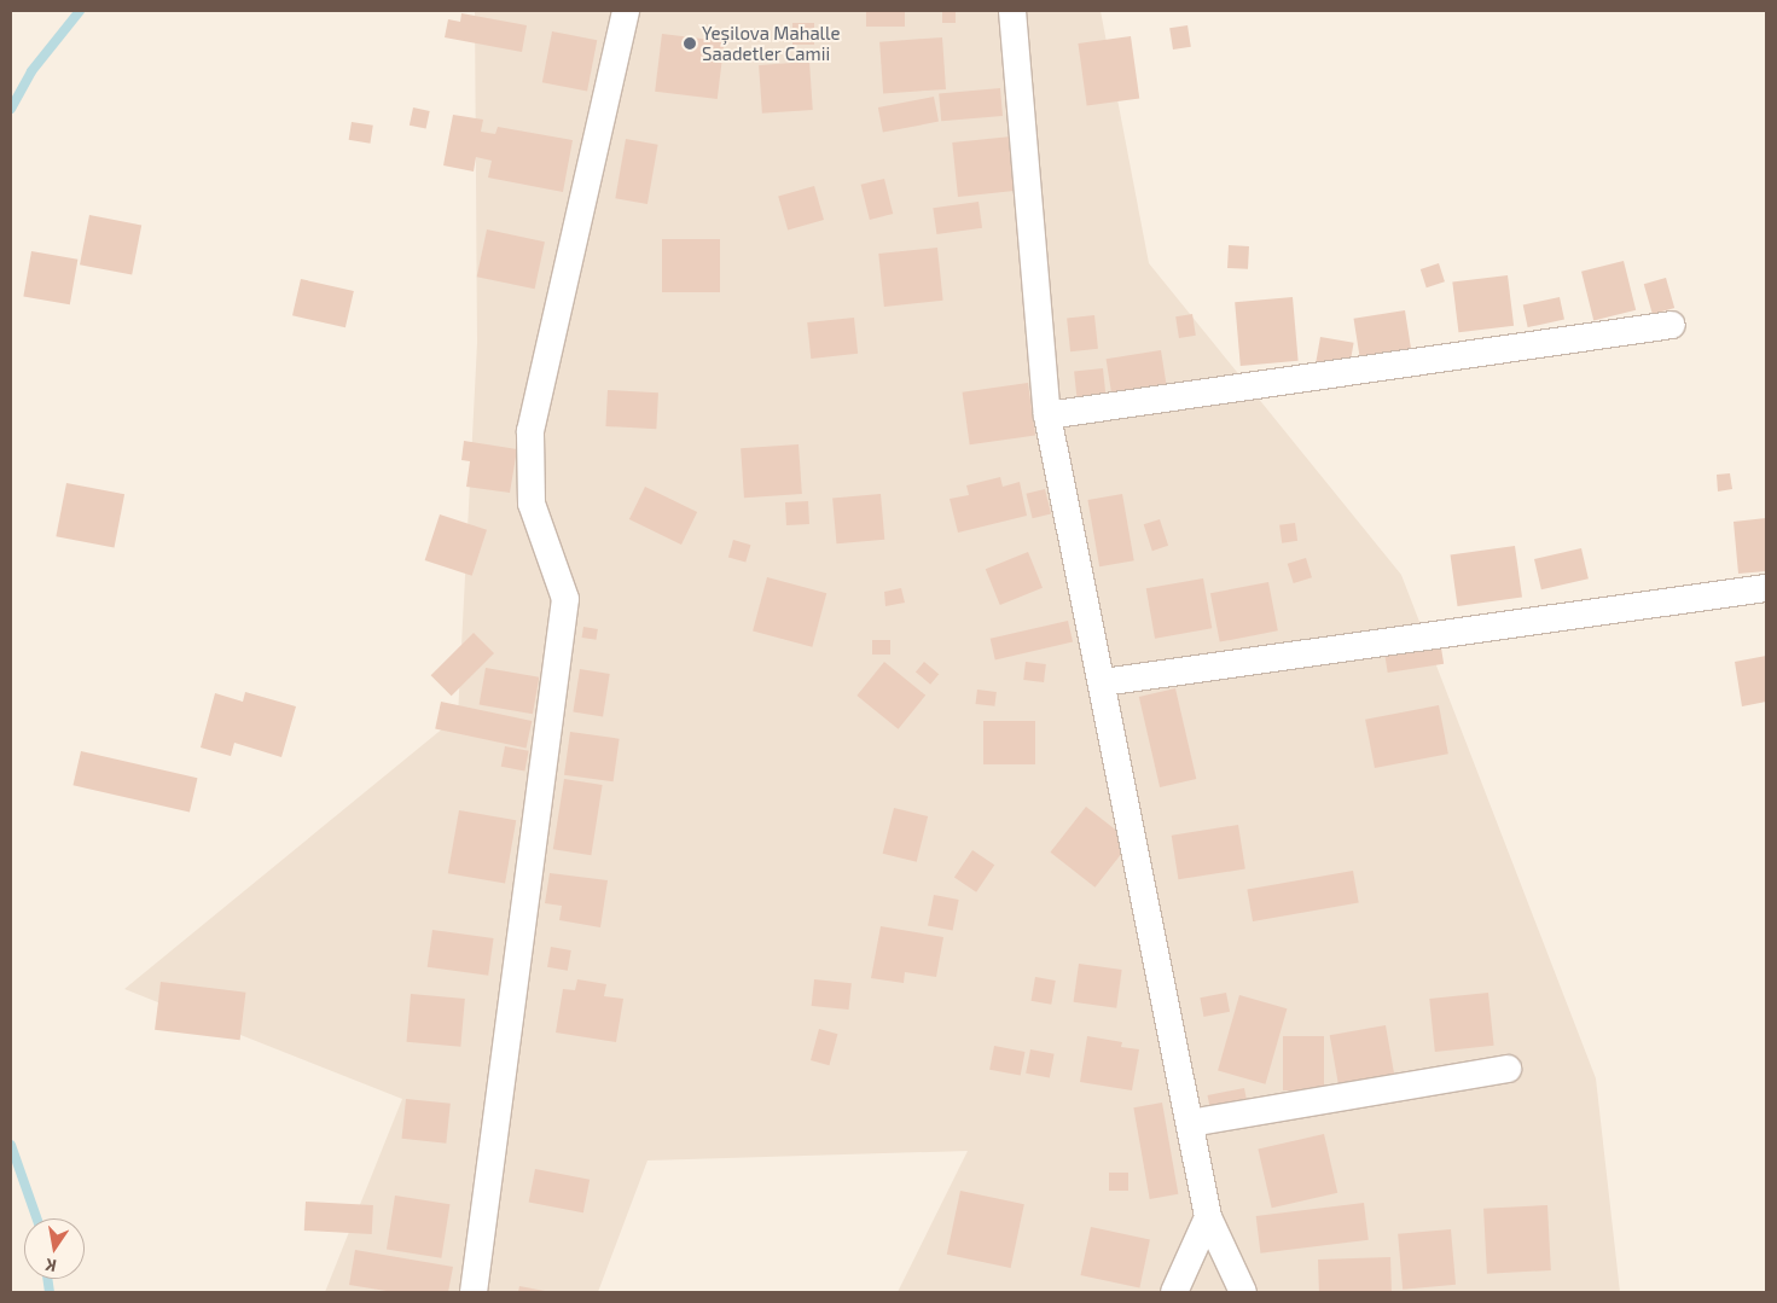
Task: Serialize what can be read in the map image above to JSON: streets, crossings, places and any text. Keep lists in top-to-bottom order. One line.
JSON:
{"places":["Yeşilova Mahalle Saadetler Camii"],"north":"bottom"}
